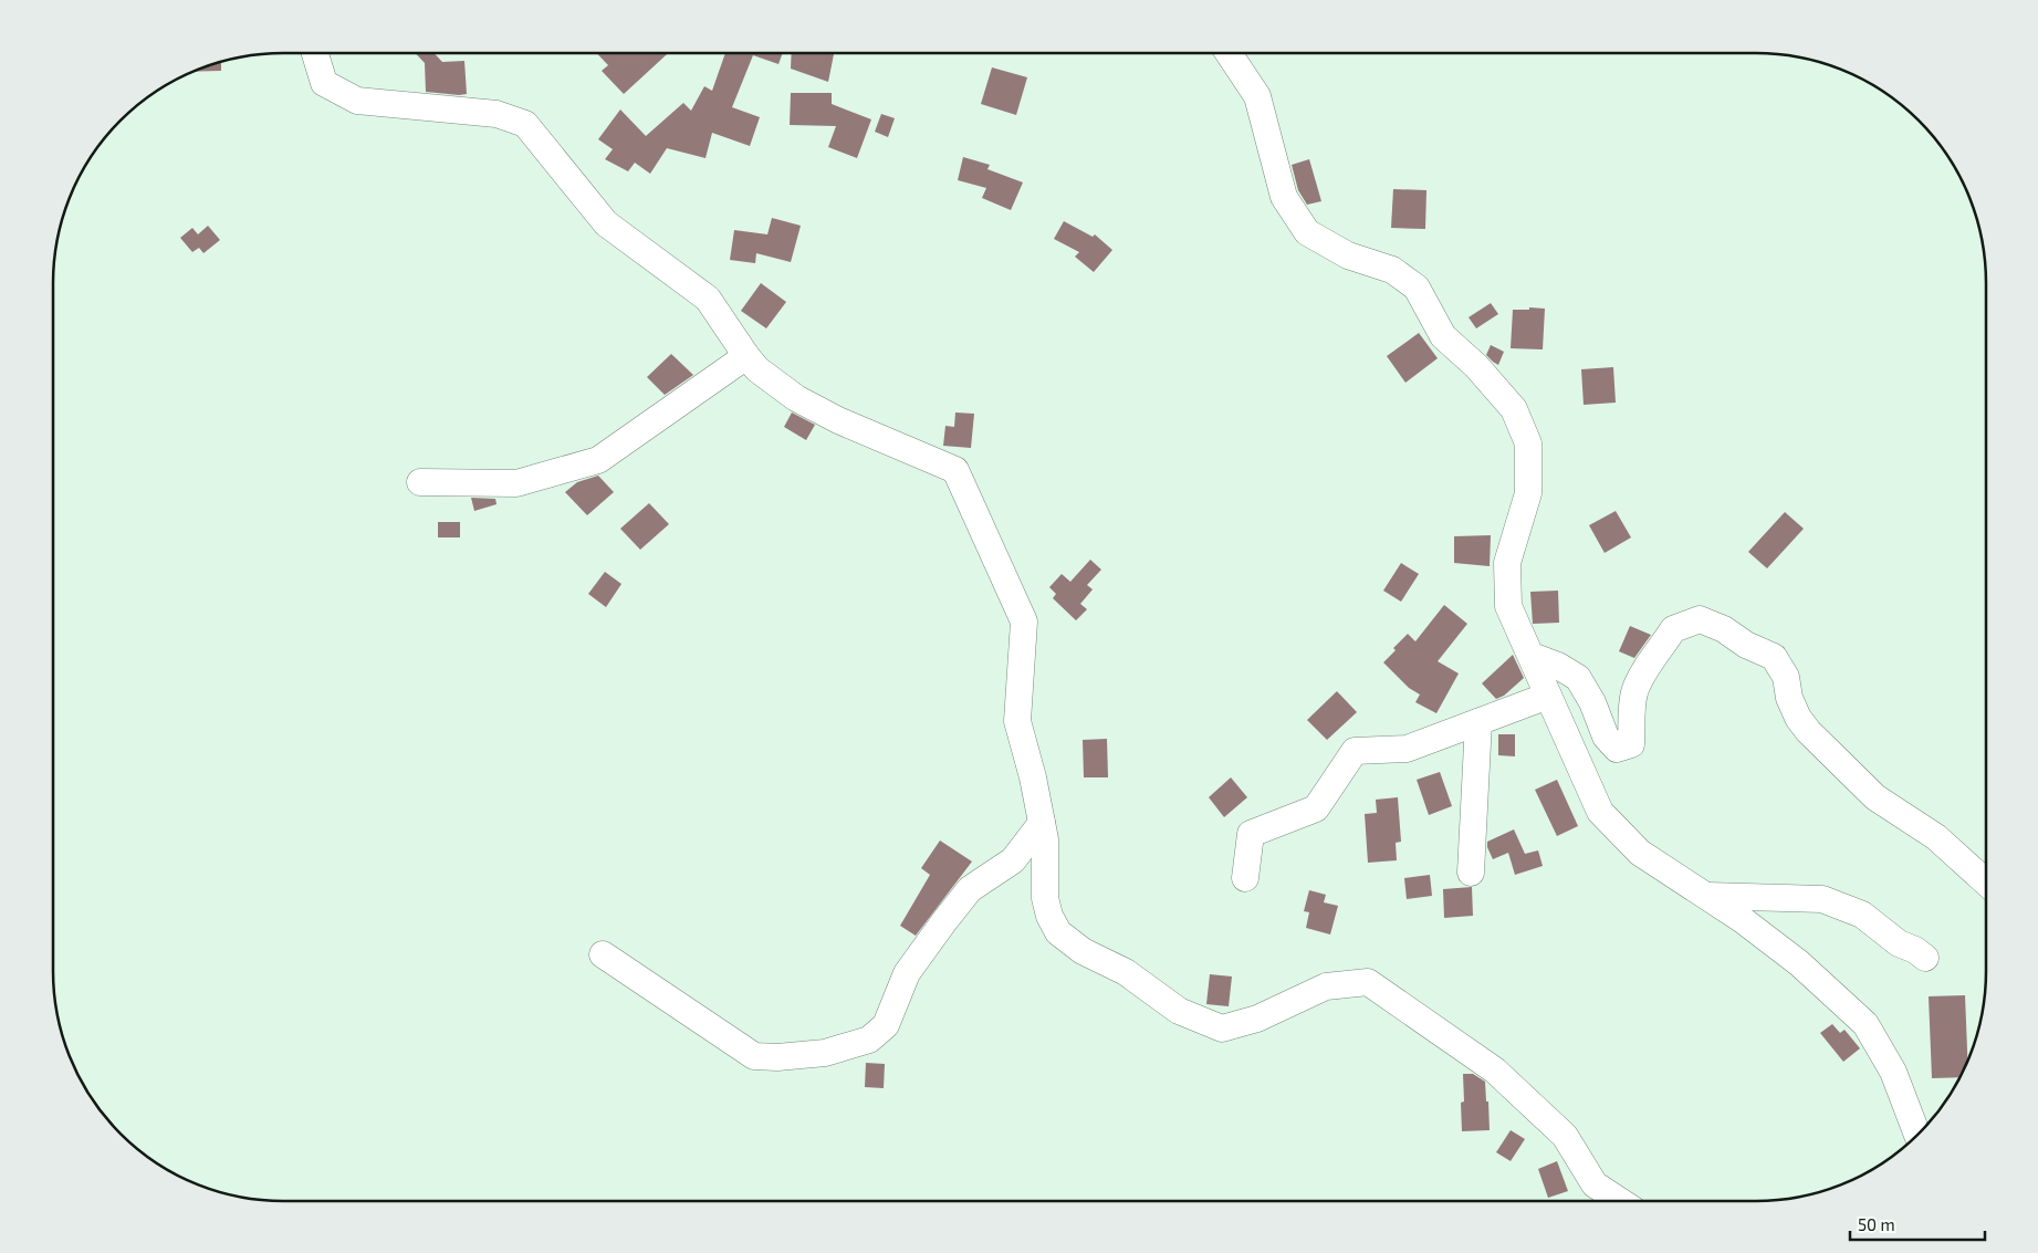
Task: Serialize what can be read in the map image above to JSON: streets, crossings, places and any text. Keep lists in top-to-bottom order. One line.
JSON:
{"scale_bar":"50 m"}
